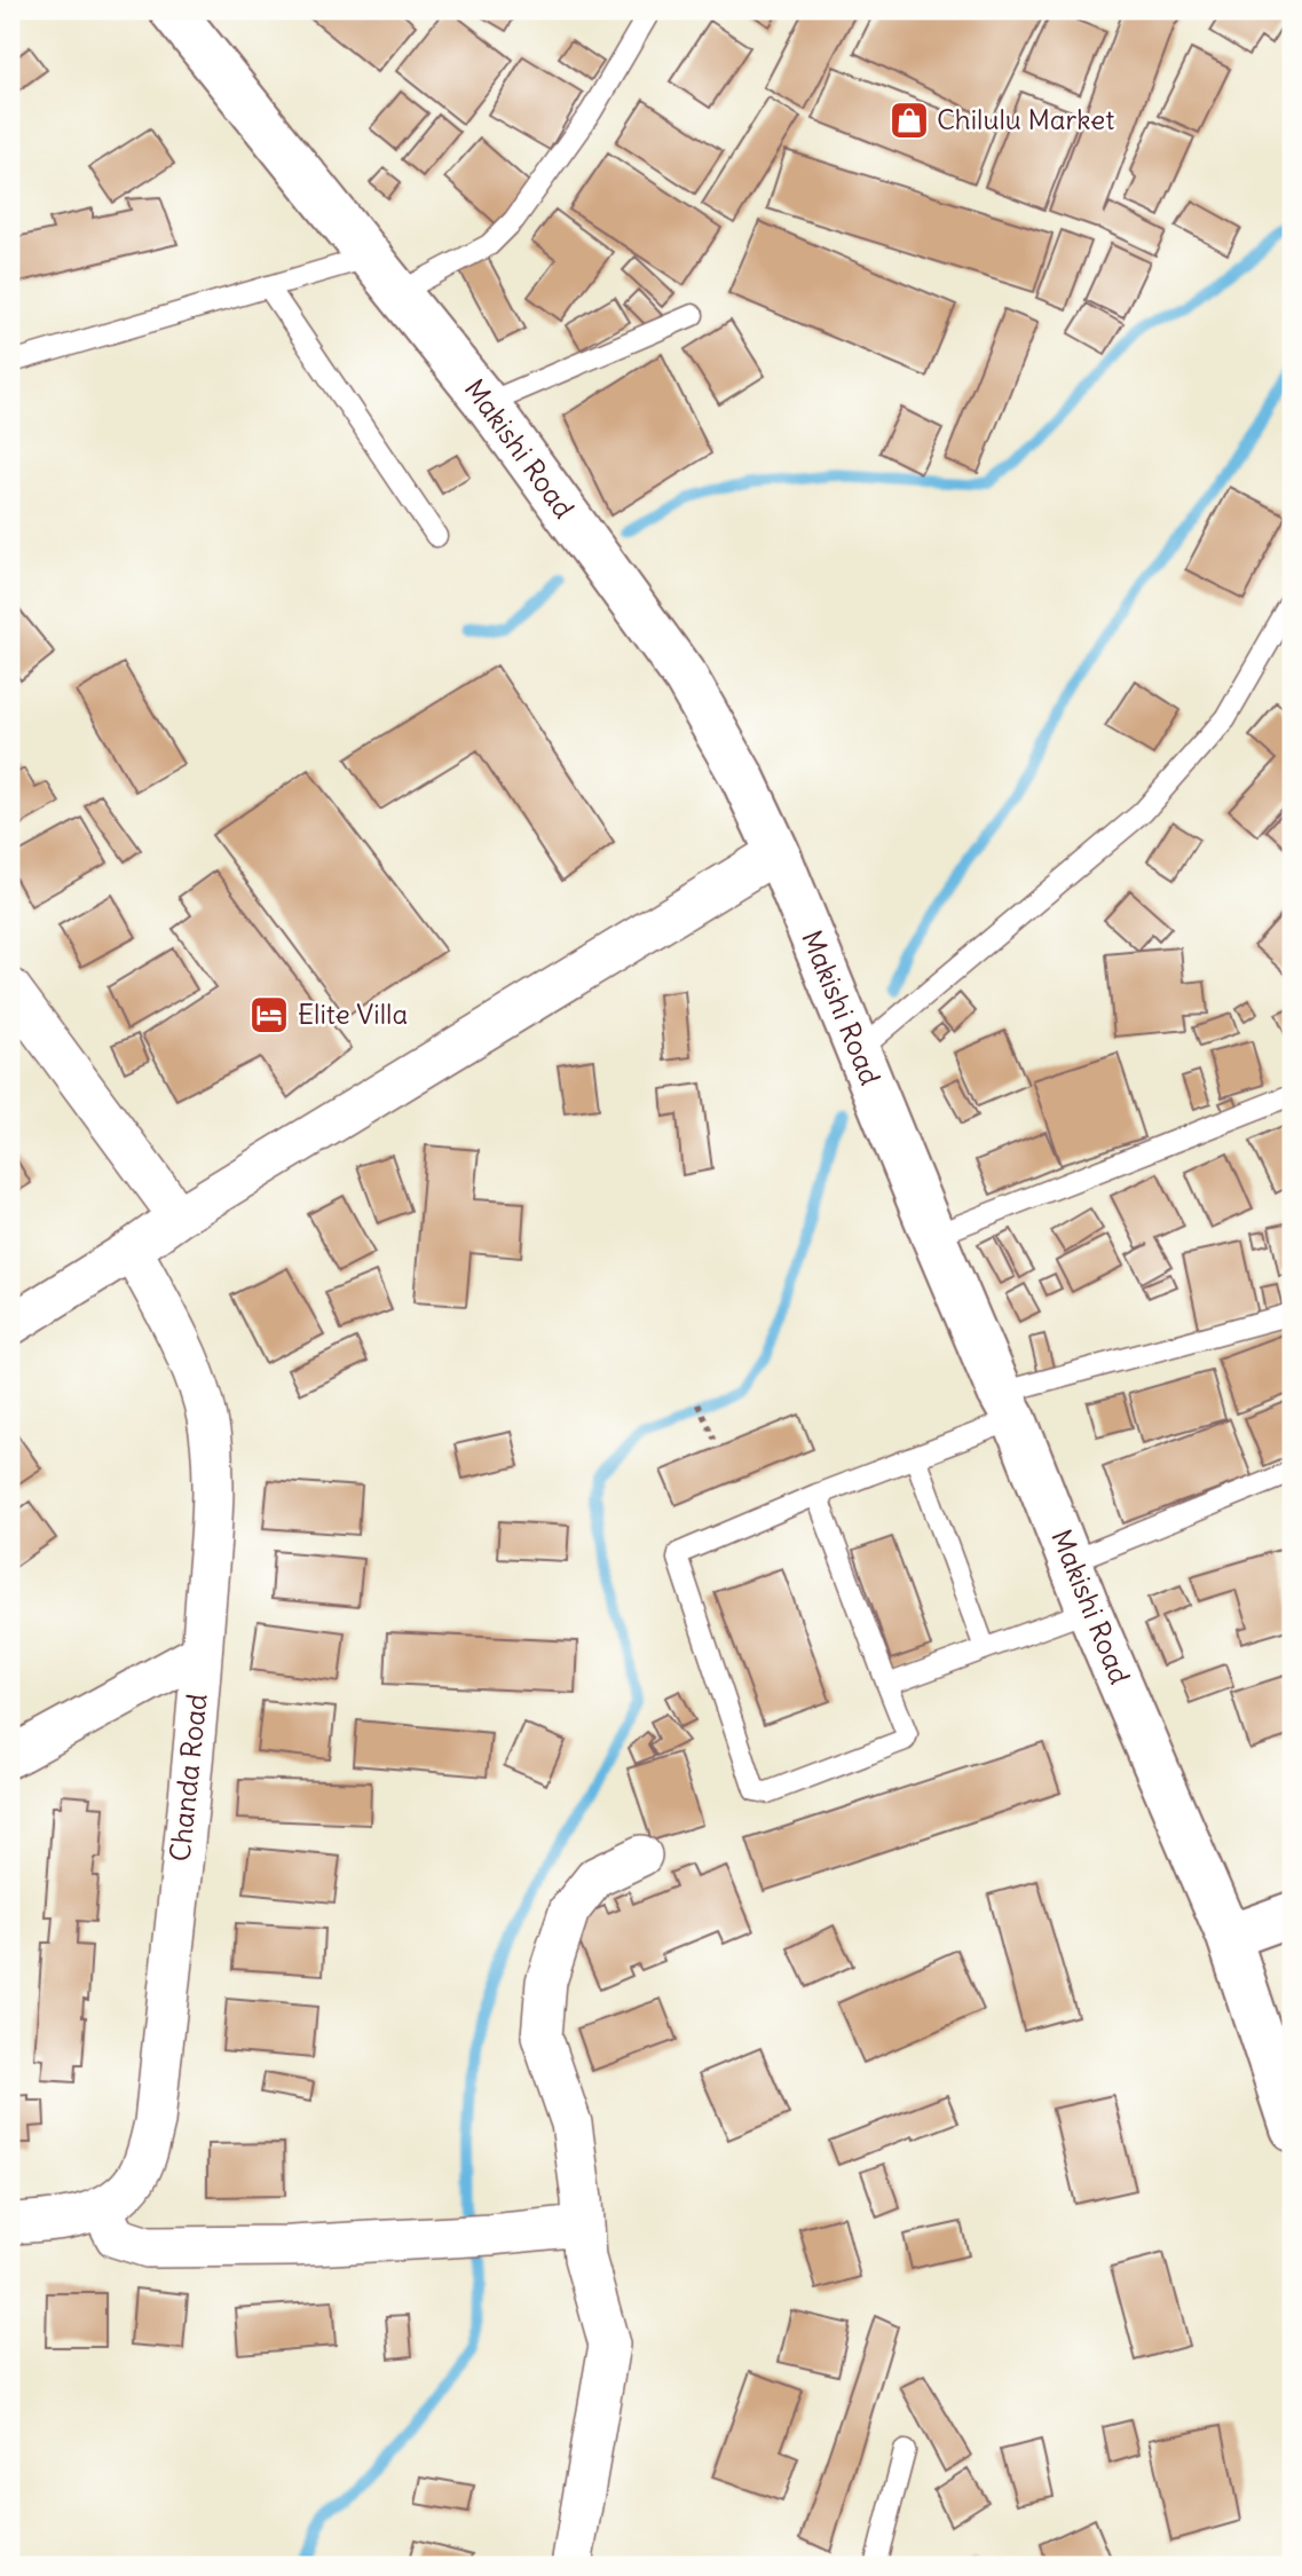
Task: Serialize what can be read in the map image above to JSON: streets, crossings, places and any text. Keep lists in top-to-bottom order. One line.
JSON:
{"streets":{"main road":["Makishi Road"],"street":["Chanda Road"]},"places":{"shop":["Chilulu Market"],"hotel":["Elite Villa"]}}
